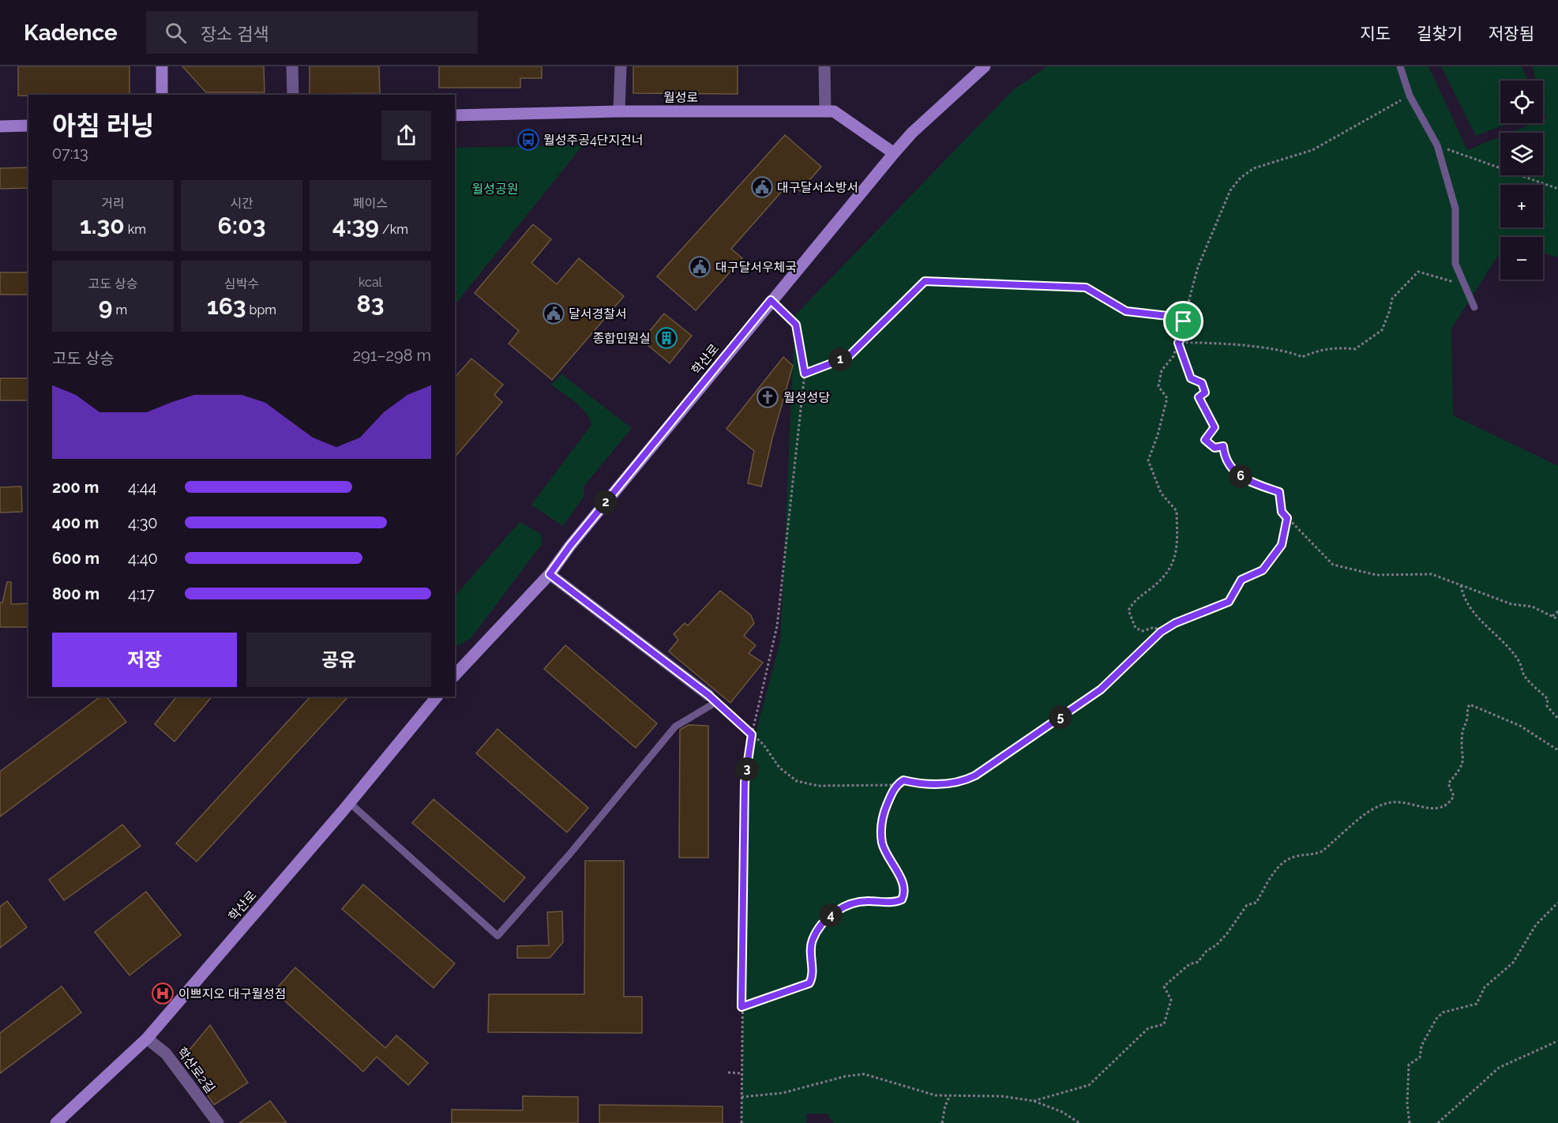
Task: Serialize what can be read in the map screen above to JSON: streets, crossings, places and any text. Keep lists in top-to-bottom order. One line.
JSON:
{"streets":{"main road":["월성로","학산로"],"street":["학산로2길"]},"crossings":[["월성로","학산로"],["학산로","학산로2길"]],"parks":["월성공원"],"places":{"bus stop":["월성주공4단지건너"],"public building":["대구달서소방서","대구달서우체국","달서경찰서"],"building":["종합민원실"],"church":["월성성당"],"hospital":["이쁘지오 대구월성점"]},"page":{"header":"Kadence","search":"장소 검색","nav":["지도","길찾기","저장됨"],"map_buttons":["+","−"],"heading":["아침 러닝","07:13"],"stats":[["거리","1.30 km"],["시간","6:03"],["페이스","4:39 /km"],["고도 상승","9 m"],["심박수","163 bpm"],["kcal","83"]],"chart":["고도 상승","291–298 m"],"pins":["1","6","2","5","3","4"],"list":[{"name":"200 m","note":"4:44"},{"name":"400 m","note":"4:30"},{"name":"600 m","note":"4:40"},{"name":"800 m","note":"4:17"}],"buttons":["저장","공유"]}}
